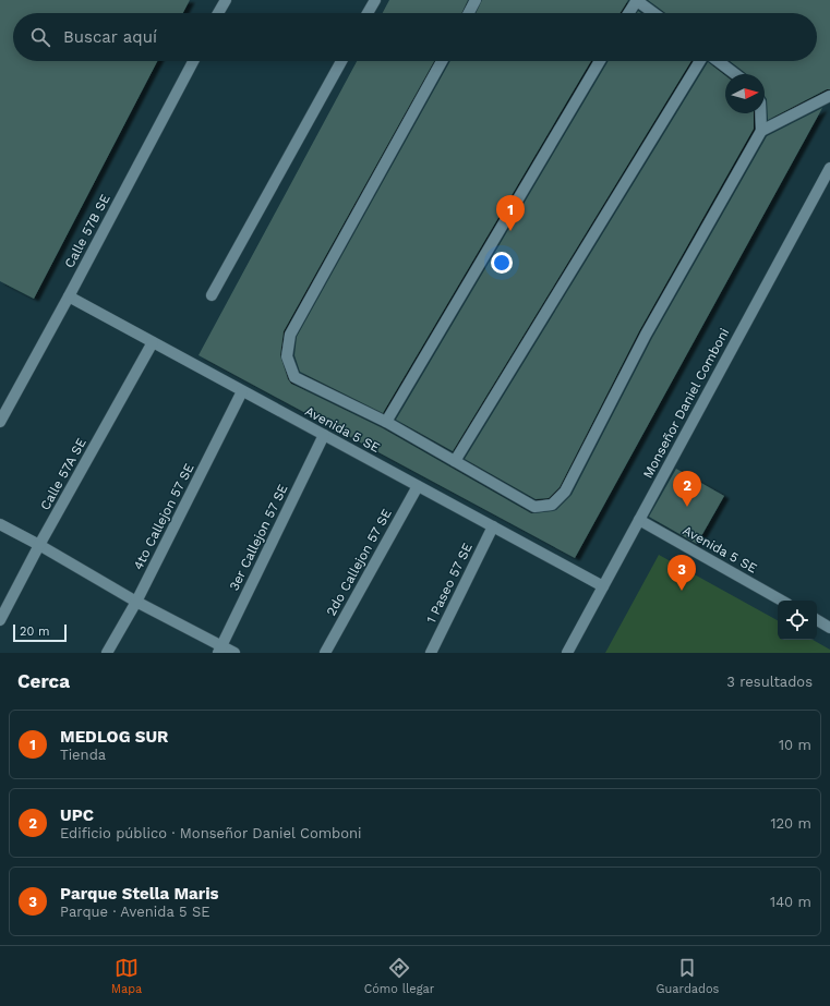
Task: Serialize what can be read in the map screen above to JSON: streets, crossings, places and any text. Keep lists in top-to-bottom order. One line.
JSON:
{"streets":{"street":["Calle 57B SE","Monseñor Daniel Comboni","Avenida 5 SE","Calle 57A SE","4to Callejon 57 SE","3er Callejon 57 SE","2do Callejon 57 SE","1 Paseo 57 SE"]},"crossings":[["Calle 57B SE","Avenida 5 SE"],["Monseñor Daniel Comboni","Avenida 5 SE"],["Avenida 5 SE","Calle 57A SE"],["Avenida 5 SE","4to Callejon 57 SE"],["Avenida 5 SE","3er Callejon 57 SE"],["Avenida 5 SE","2do Callejon 57 SE"],["Avenida 5 SE","1 Paseo 57 SE"]],"scale_bar":"20 m","north":"right","page":{"search":"Buscar aquí","pins":["1","2","3"],"scale":"20 m","heading":["Cerca","3 resultados"],"list":[{"mark":"1","name":"MEDLOG SUR","note":"Tienda","value":"10 m"},{"mark":"2","name":"UPC","note":"Edificio público · Monseñor Daniel Comboni","value":"120 m"},{"mark":"3","name":"Parque Stella Maris","note":"Parque · Avenida 5 SE","value":"140 m"}],"nav":["Mapa","Cómo llegar","Guardados"]}}
